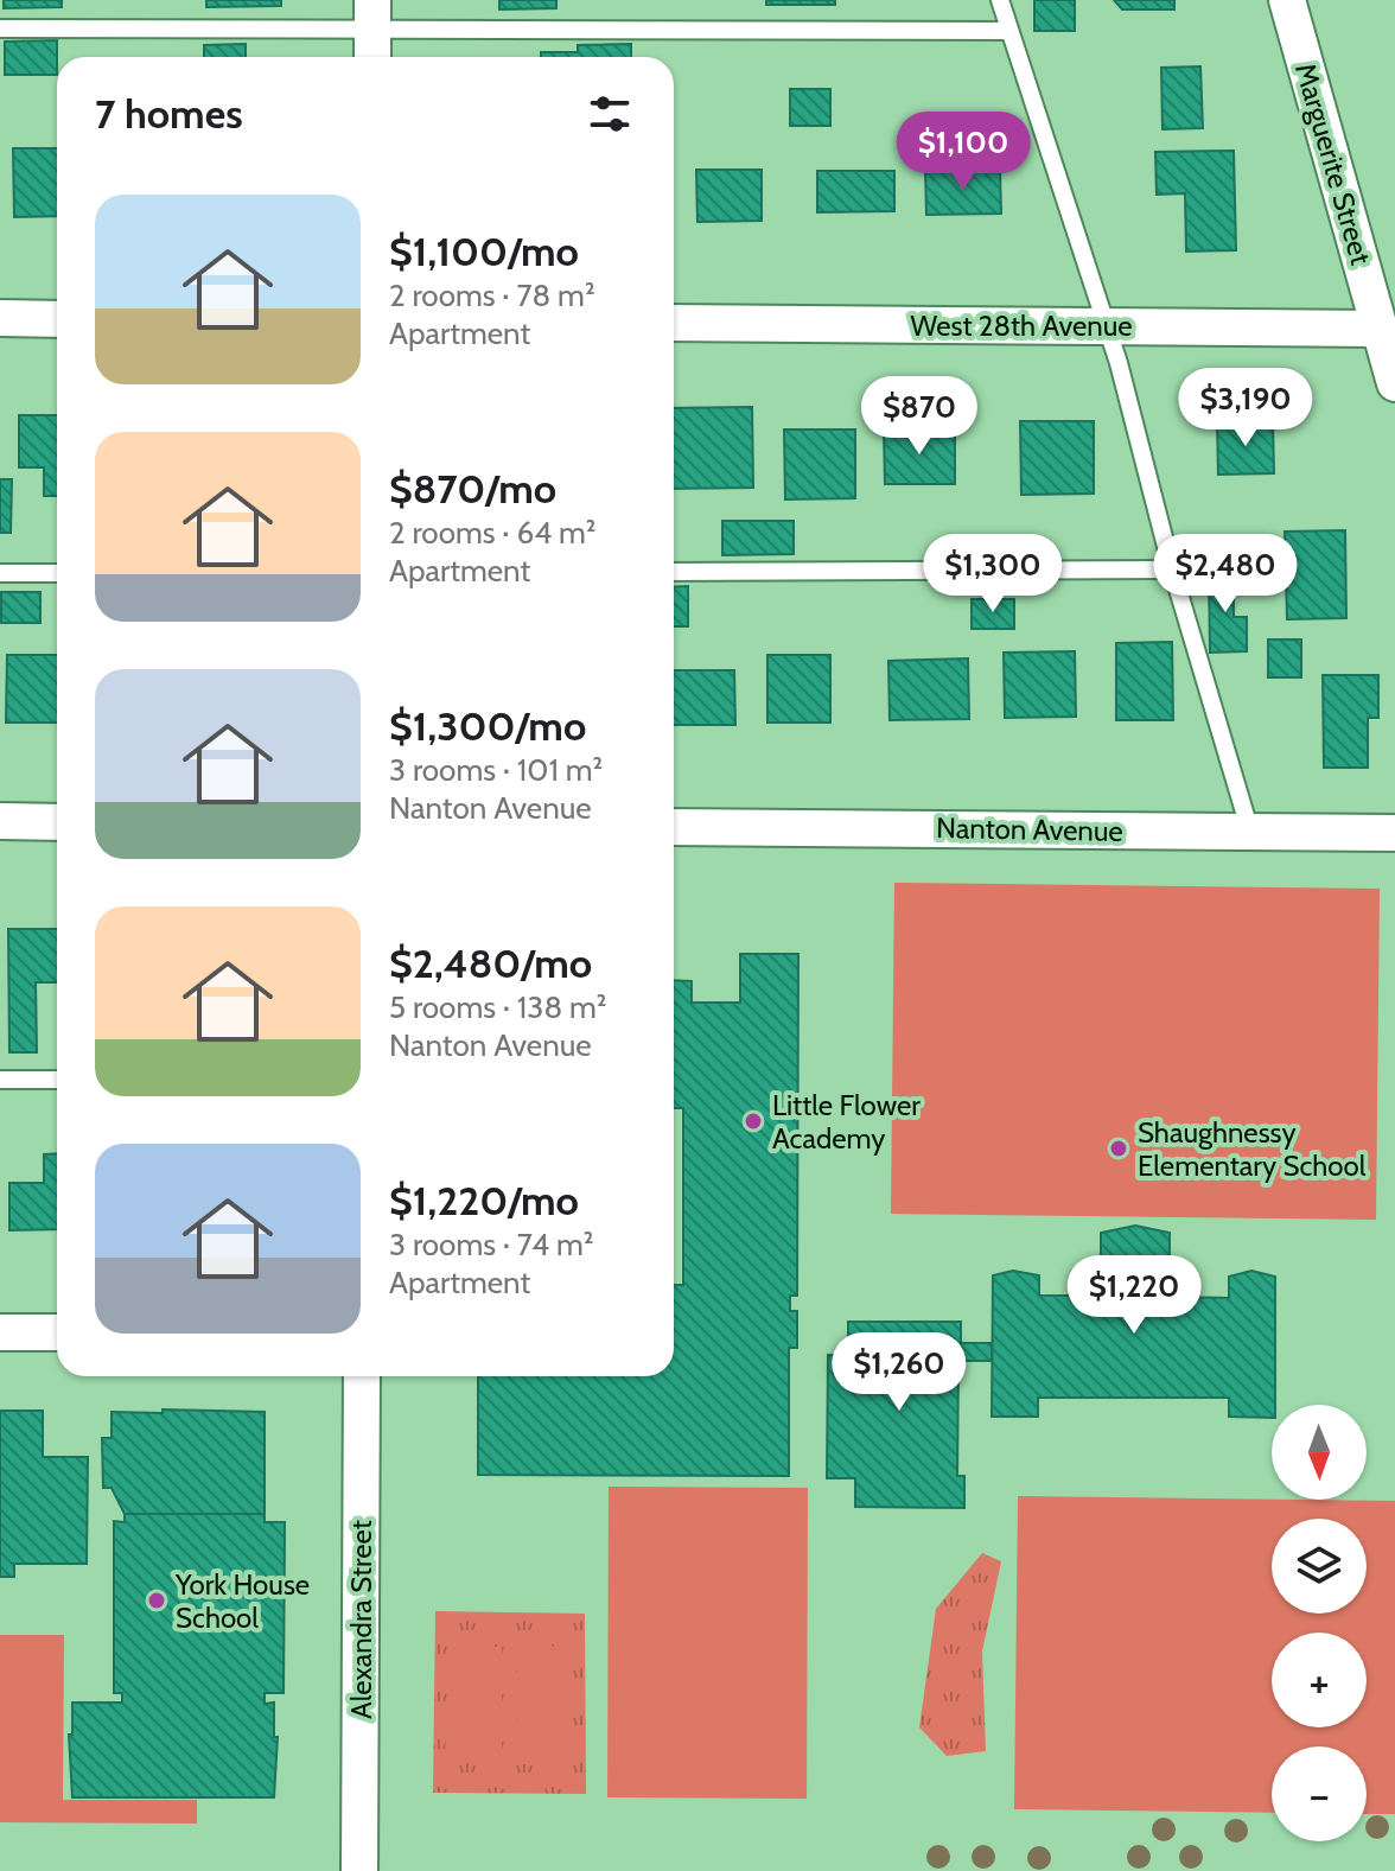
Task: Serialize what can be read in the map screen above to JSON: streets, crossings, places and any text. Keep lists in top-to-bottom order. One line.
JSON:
{"streets":{"street":["Marguerite Street","West 28th Avenue","Nanton Avenue","Alexandra Street"]},"crossings":[["Marguerite Street","West 28th Avenue"]],"places":["Little Flower Academy","Shaughnessy Elementary School","York House School"],"north":"bottom","page":{"heading":"7 homes","price":["$1,100","$3,190","$870","$1,300","$2,480","$1,220","$1,260"],"list":[{"name":"$1,100/mo","note":"2 rooms · 78 m² · Apartment"},{"name":"$870/mo","note":"2 rooms · 64 m² · Apartment"},{"name":"$1,300/mo","note":"3 rooms · 101 m² · Nanton Avenue"},{"name":"$2,480/mo","note":"5 rooms · 138 m² · Nanton Avenue"},{"name":"$1,220/mo","note":"3 rooms · 74 m² · Apartment"}],"map_buttons":["+","−"]}}
